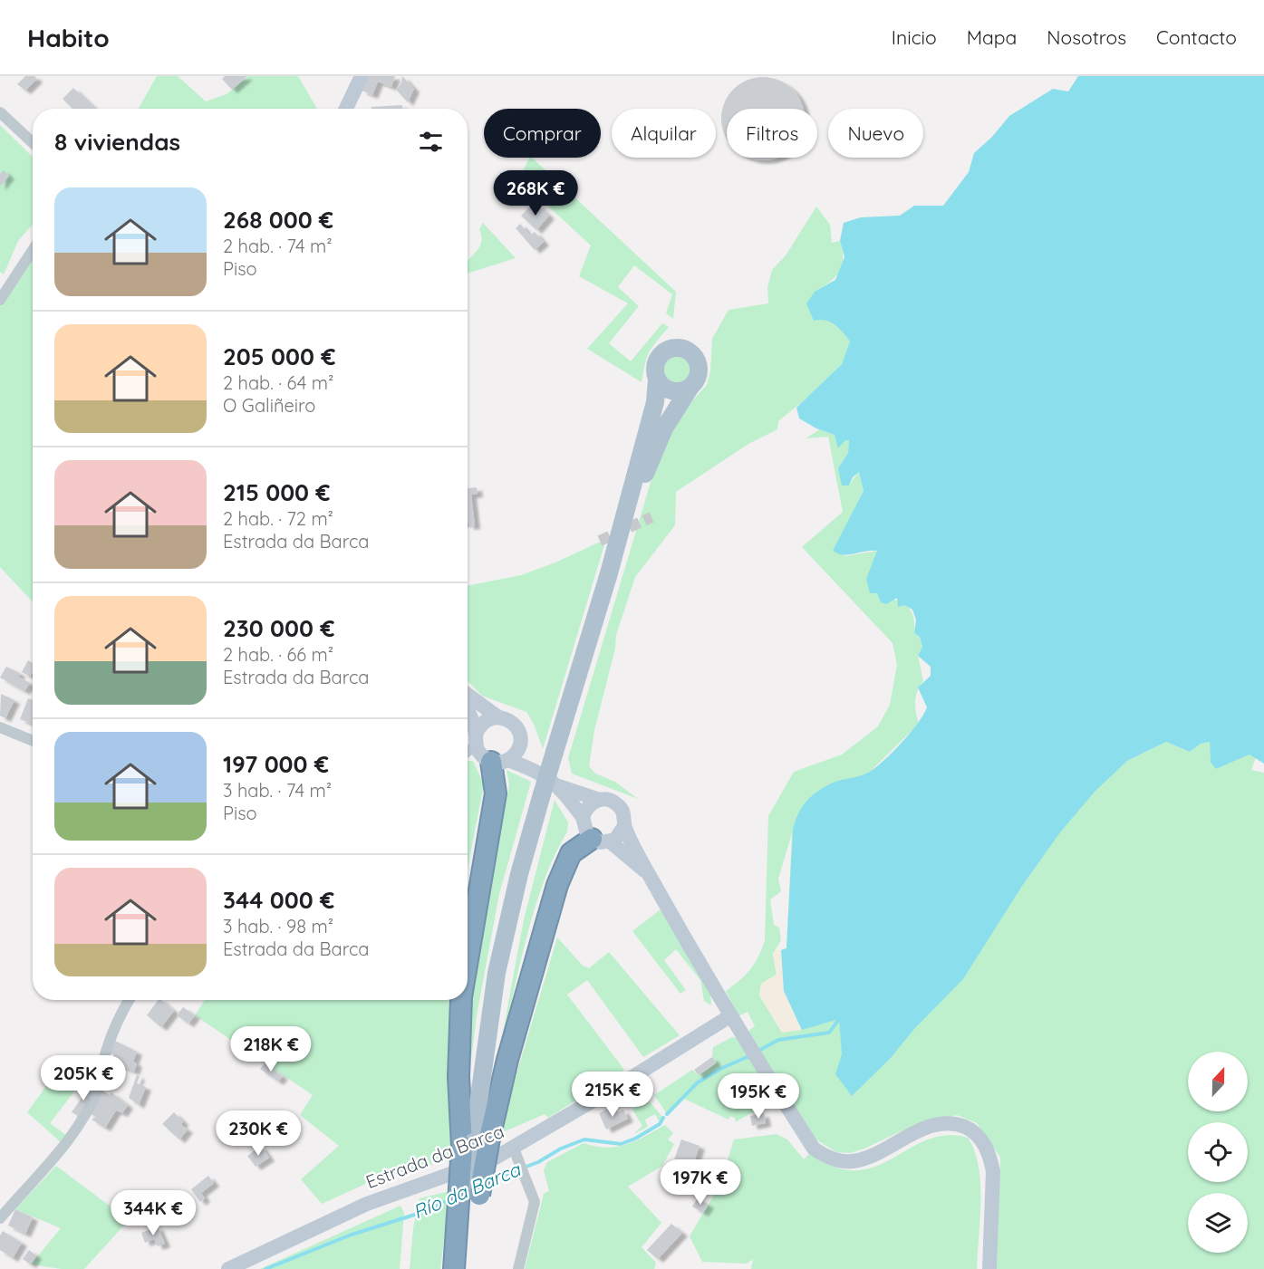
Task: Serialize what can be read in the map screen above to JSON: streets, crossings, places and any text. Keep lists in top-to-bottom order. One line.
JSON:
{"streets":{"street":["Estrada da Barca"]},"water":["Río da Barca"],"north":"top","page":{"header":"Habito","nav":["Inicio","Mapa","Nosotros","Contacto"],"chip":["Comprar","Alquilar","Filtros","Nuevo"],"heading":"8 viviendas","price":["268K €","218K €","205K €","215K €","195K €","230K €","197K €","344K €"],"list":[{"name":"268 000 €","note":"2 hab. · 74 m² · Piso"},{"name":"205 000 €","note":"2 hab. · 64 m² · O Galiñeiro"},{"name":"215 000 €","note":"2 hab. · 72 m² · Estrada da Barca"},{"name":"230 000 €","note":"2 hab. · 66 m² · Estrada da Barca"},{"name":"197 000 €","note":"3 hab. · 74 m² · Piso"},{"name":"344 000 €","note":"3 hab. · 98 m² · Estrada da Barca"}]}}
